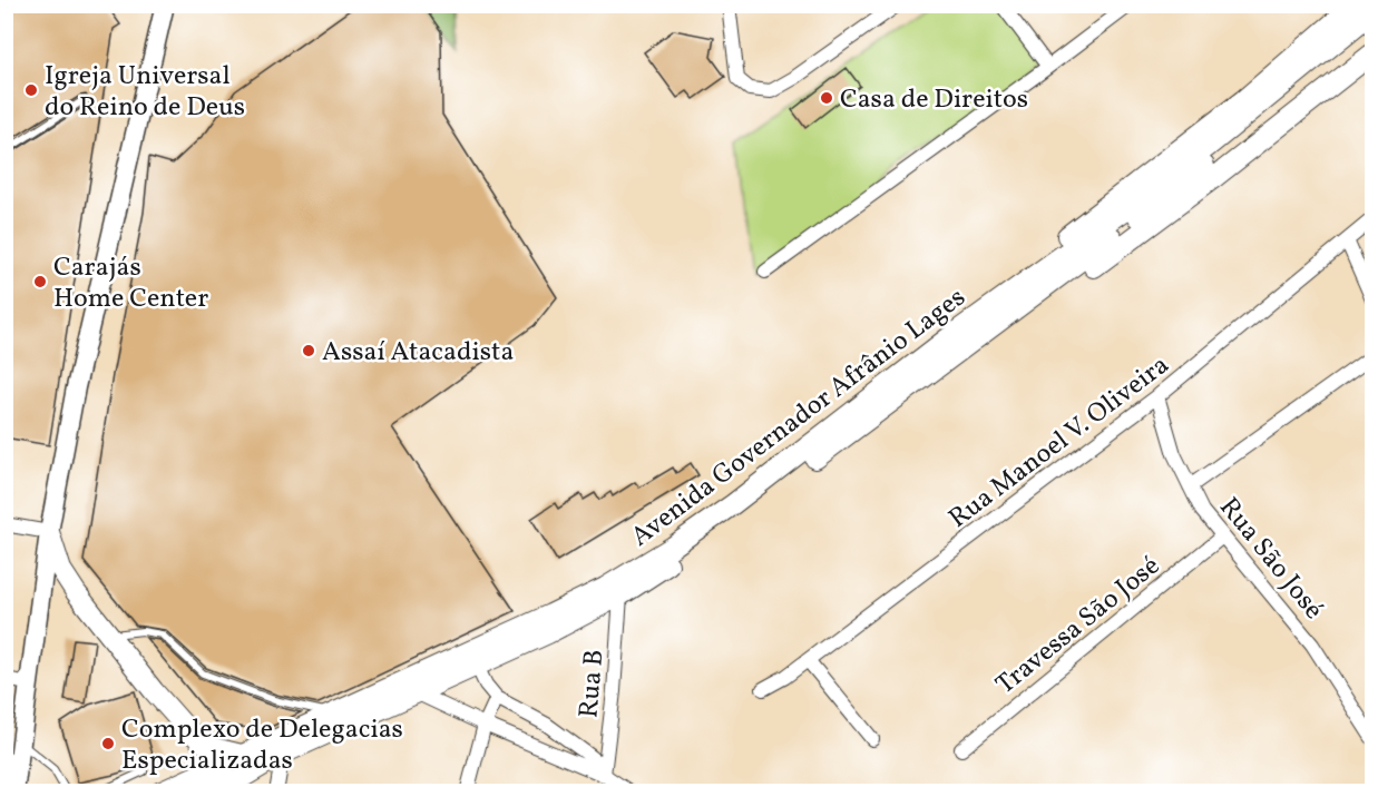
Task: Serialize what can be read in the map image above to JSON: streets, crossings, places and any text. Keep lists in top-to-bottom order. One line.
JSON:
{"streets":{"main road":["Avenida Governador Afrânio Lages"],"street":["Rua Manoel V. Oliveira","Rua São José","Travessa São José","Rua B"]},"crossings":[["Avenida Governador Afrânio Lages","Rua B"],["Rua Manoel V. Oliveira","Rua São José"],["Rua São José","Travessa São José"]],"places":["Igreja Universal do Reino de Deus","Casa de Direitos","Carajás Home Center","Assaí Atacadista","Complexo de Delegacias Especializadas"]}
